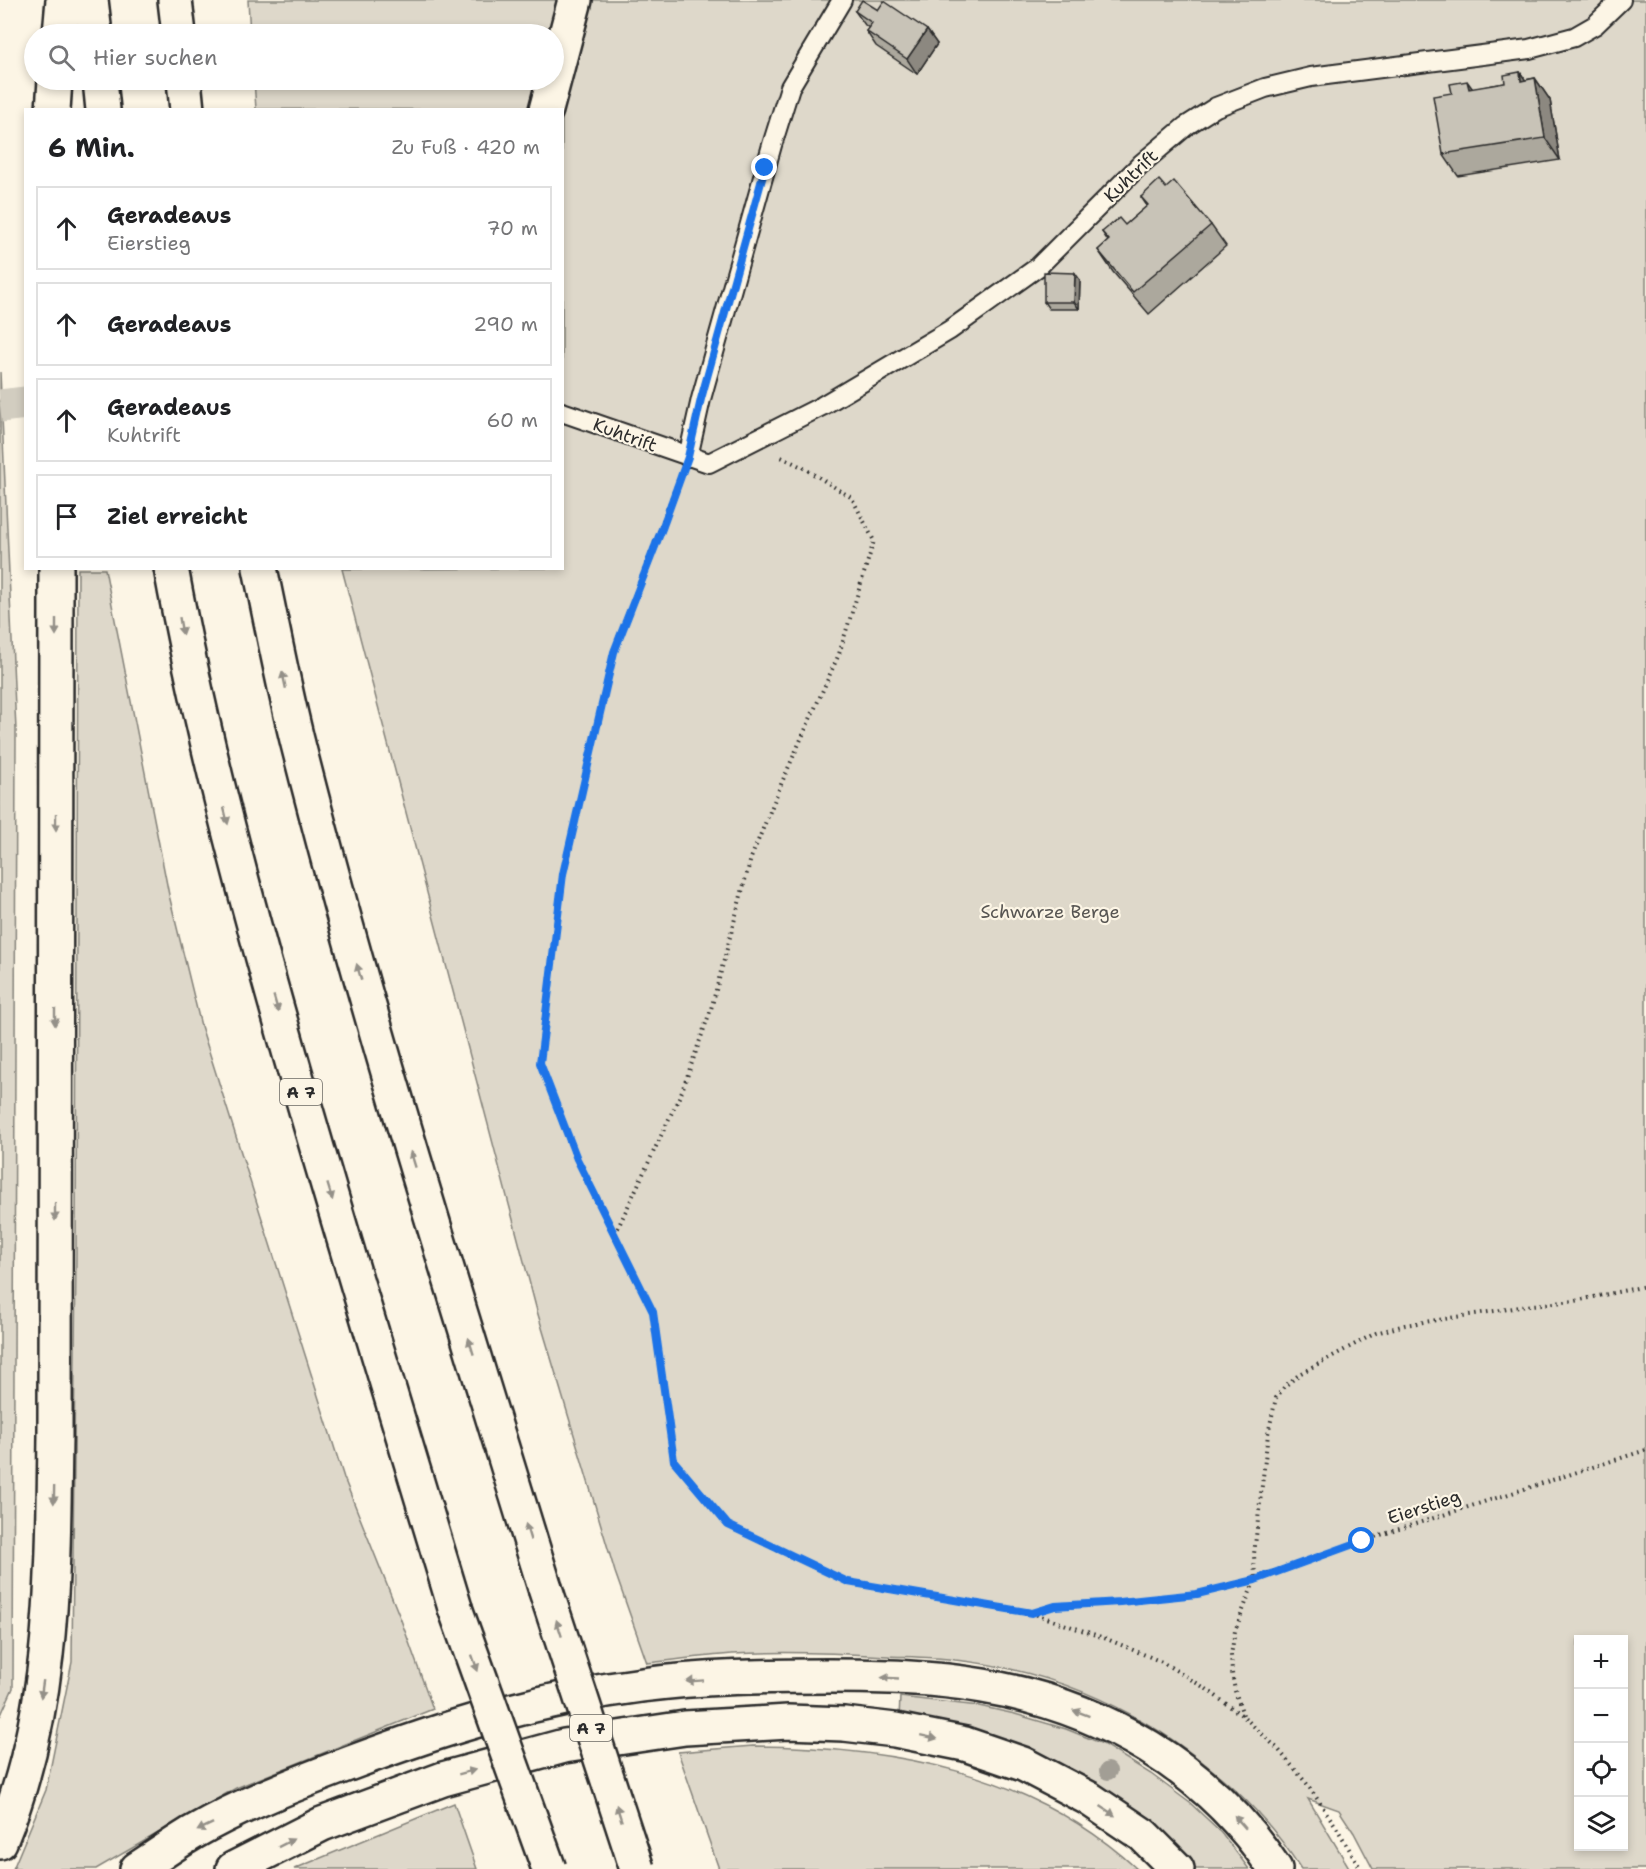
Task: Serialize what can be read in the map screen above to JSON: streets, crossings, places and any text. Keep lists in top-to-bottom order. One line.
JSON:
{"streets":{"main road":["A 7"],"lane":["Kuhtrift"],"path":["Eierstieg"]},"parks":["Schwarze Berge"],"page":{"search":"Hier suchen","heading":["6 Min.","Zu Fuß · 420 m"],"list":[["Geradeaus","Eierstieg","70 m"],["Geradeaus","290 m"],["Geradeaus","Kuhtrift","60 m"],"Ziel erreicht"],"map_buttons":["+","−"]}}
